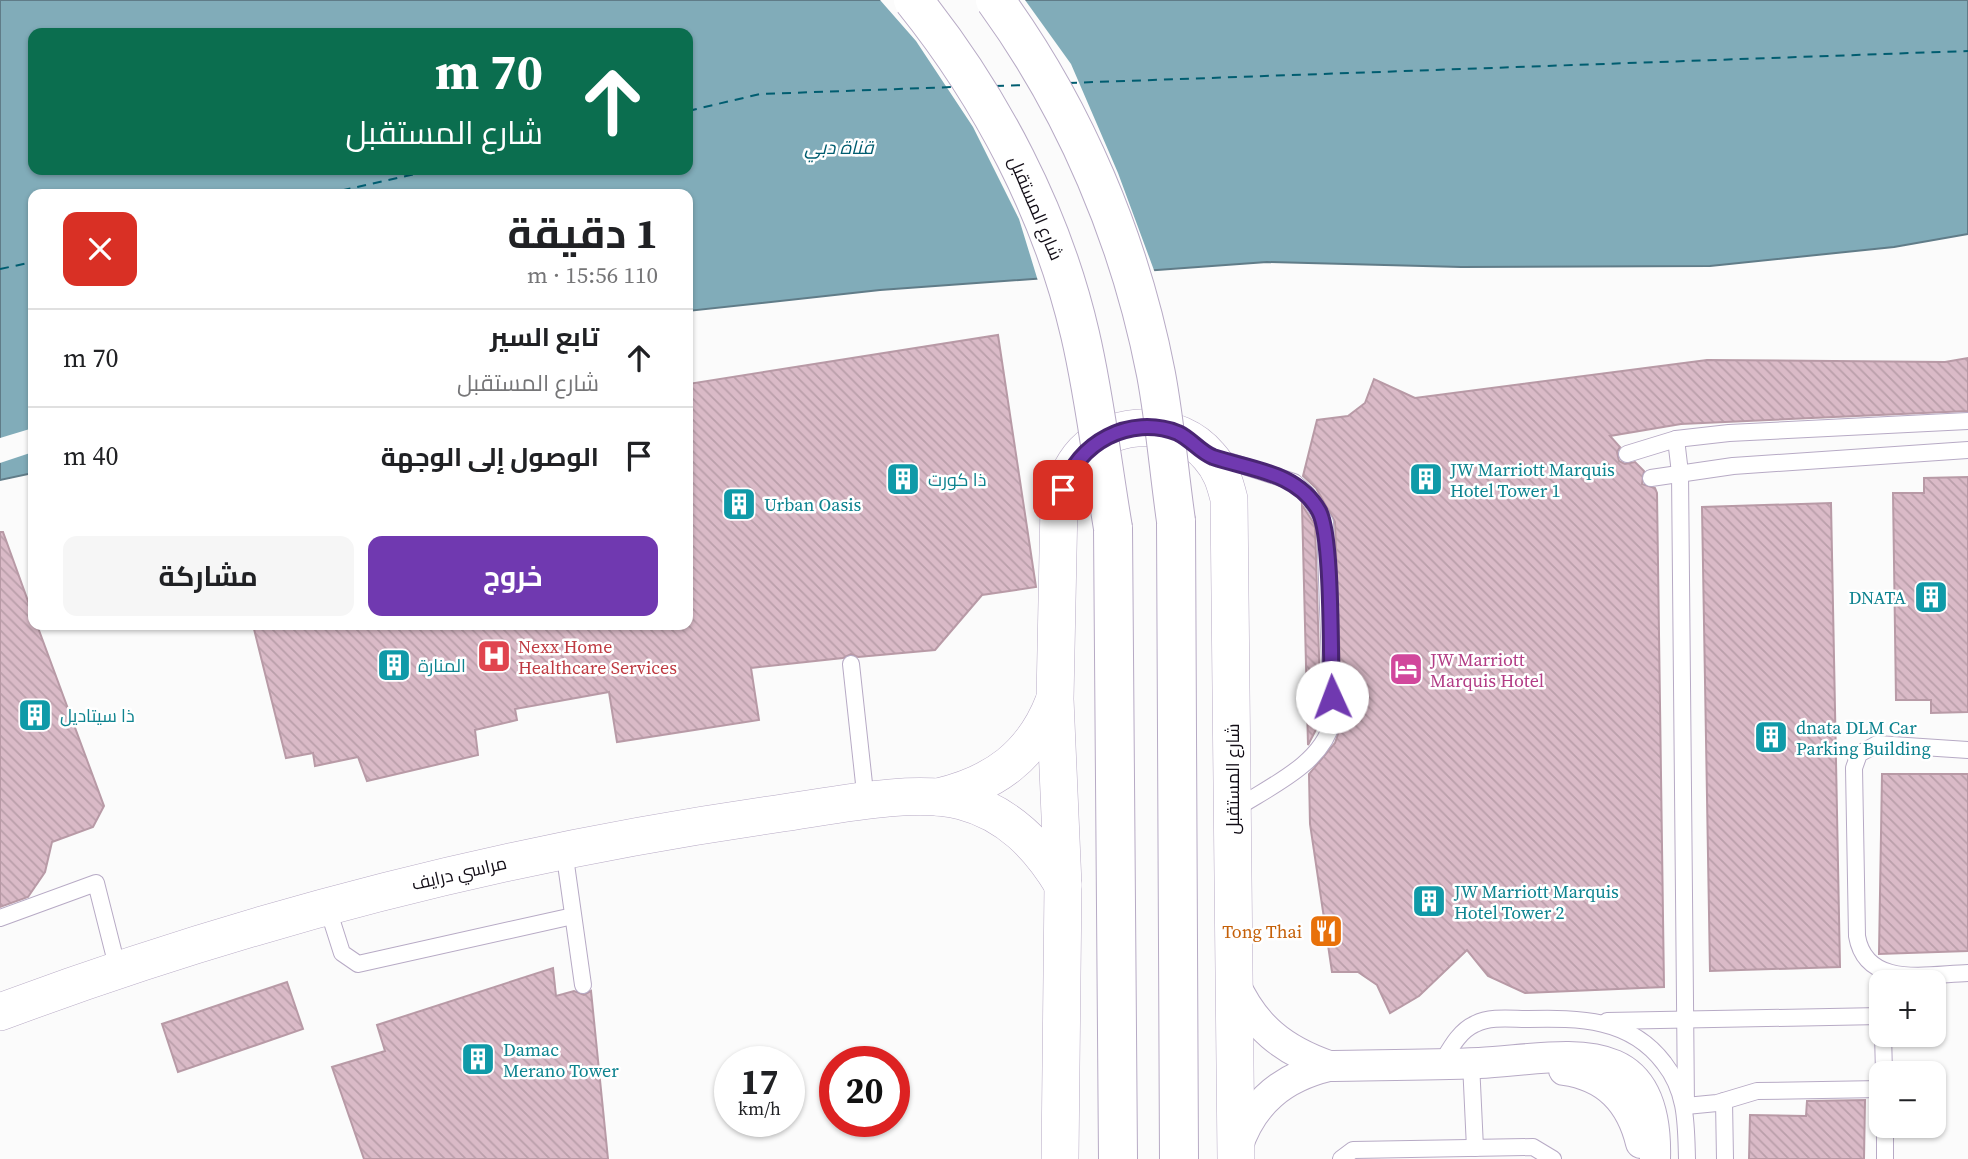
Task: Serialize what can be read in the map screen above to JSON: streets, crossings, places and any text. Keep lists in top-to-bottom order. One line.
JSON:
{"streets":{"main road":["شارع المستقبل"],"street":["مراسي درايف"]},"crossings":[["شارع المستقبل","مراسي درايف"]],"water":["قناة دبي"],"places":{"building":["ذا كورت","JW Marriott Marquis Hotel Tower 1","Urban Oasis","DNATA","المنارة","ذا سيتاديل","dnata DLM Car Parking Building","JW Marriott Marquis Hotel Tower 2","Damac Merano Tower"],"hospital":["Nexx Home Healthcare Services"],"hotel":["JW Marriott Marquis Hotel"],"restaurant":["Tong Thai"]},"page":{"turn":["70 m","شارع المستقبل"],"heading":["1 دقيقة","110 m · 15:56"],"list":[{"name":"تابع السير","note":"شارع المستقبل","value":"70 m"},{"name":"الوصول إلى الوجهة","value":"40 m"}],"buttons":["خروج","مشاركة"],"map_buttons":["+","−"],"speed":"17 km/h","limit":"20"}}
